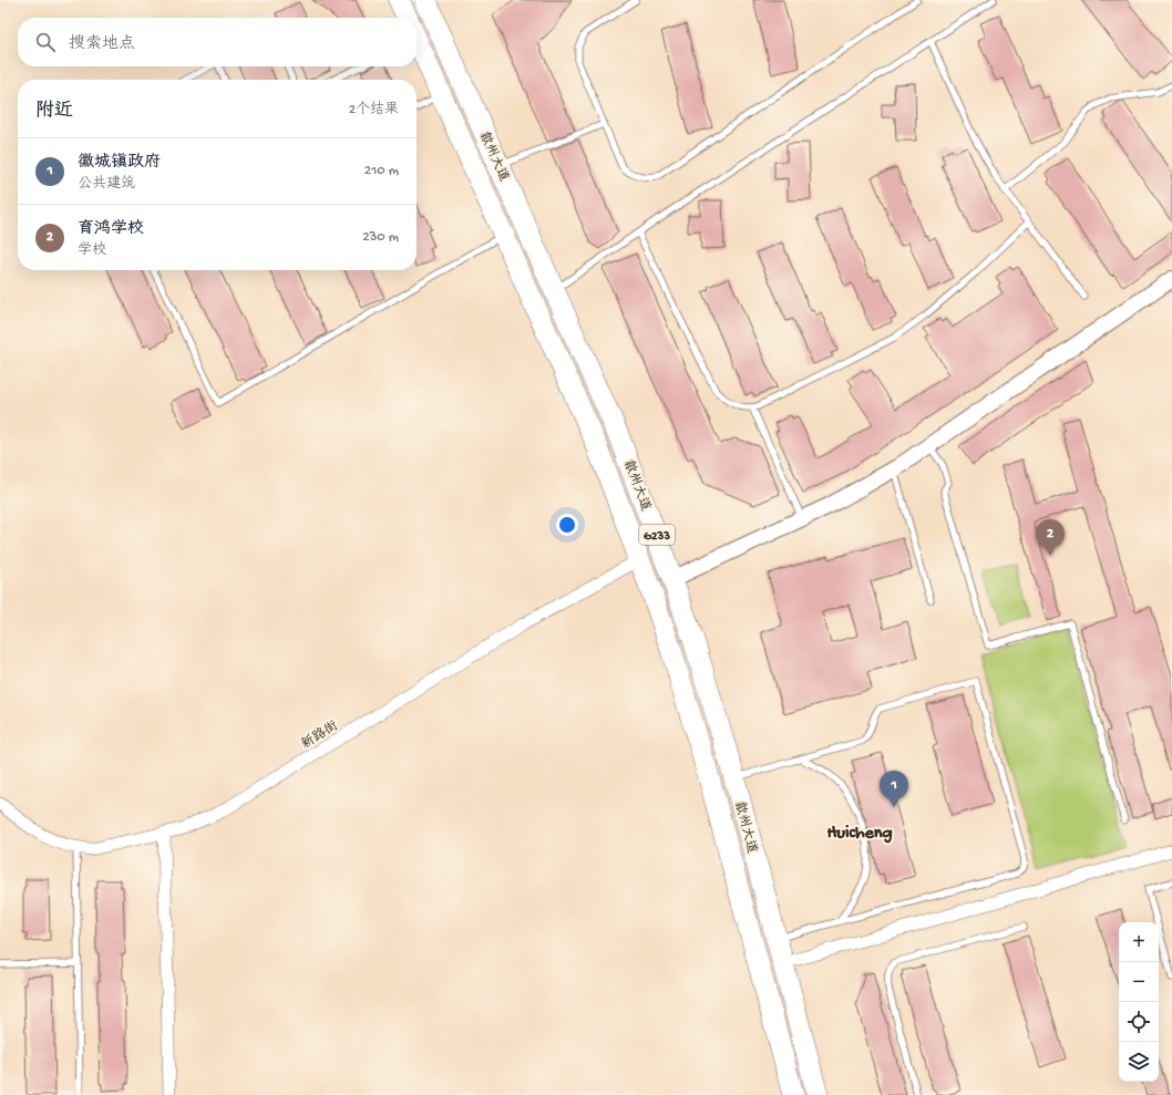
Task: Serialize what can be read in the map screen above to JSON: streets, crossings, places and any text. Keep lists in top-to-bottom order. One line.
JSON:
{"streets":{"highway":["歙州大道","G233"],"street":["新路街"]},"crossings":[["歙州大道","新路街"]],"districts":["Huicheng"],"page":{"search":"搜索地点","heading":["附近","2个结果"],"list":[{"mark":"1","name":"徽城镇政府","note":"公共建筑","value":"210 m"},{"mark":"2","name":"育鸿学校","note":"学校","value":"230 m"}],"pins":["2","1"],"map_buttons":["+","−"]}}
